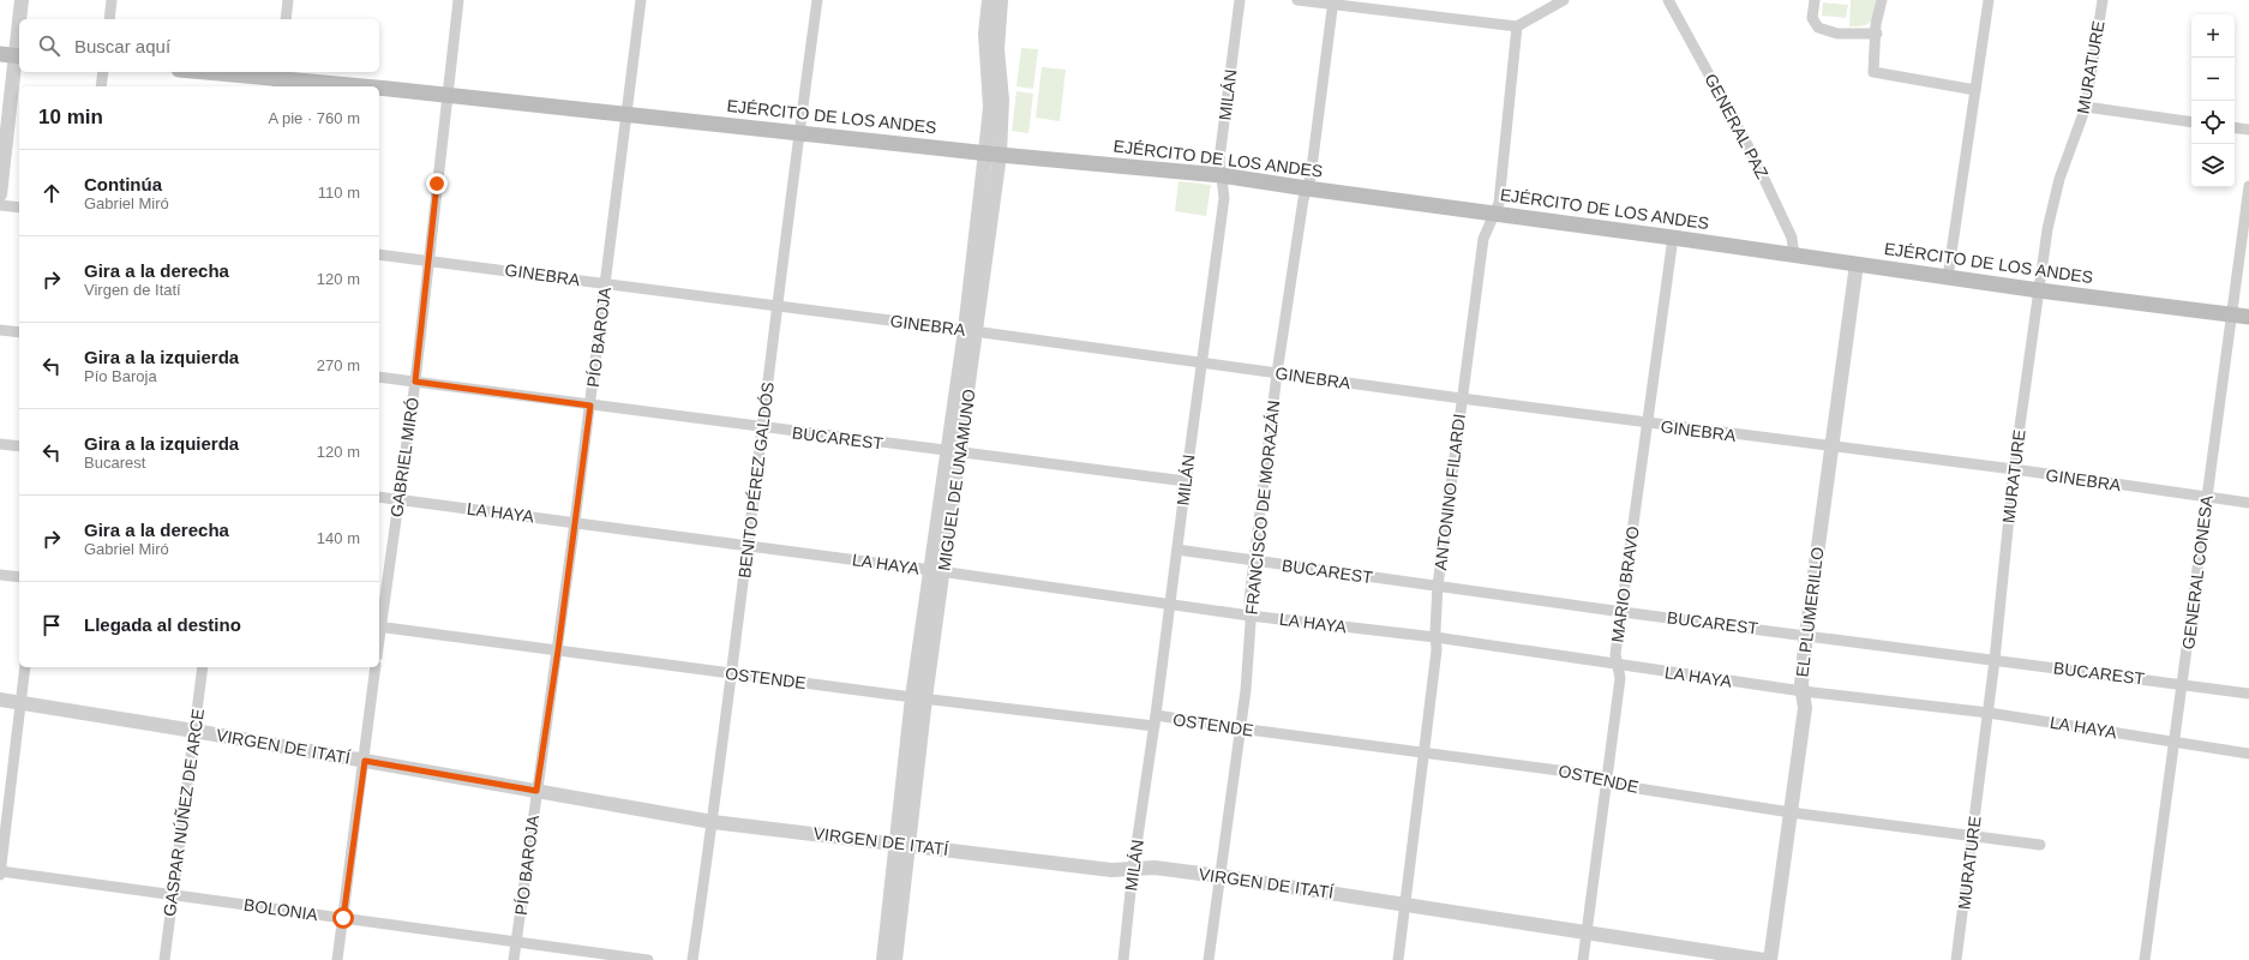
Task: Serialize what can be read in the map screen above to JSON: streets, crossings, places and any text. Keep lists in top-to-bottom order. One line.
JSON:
{"streets":{"main road":["EJÉRCITO DE LOS ANDES"],"street":["MURATURE","MILÁN","GENERAL PAZ","GINEBRA","PÍO BAROJA","BUCAREST","GABRIEL MIRÓ","BENITO PÉREZ GALDÓS","MIGUEL DE UNAMUNO","ANTONINO FILARDI","FRANCISCO DE MORAZÁN","LA HAYA","GENERAL CONESA","MARIO BRAVO","EL PLUMERILLO","OSTENDE","VIRGEN DE ITATÍ","GASPAR NÚÑEZ DE ARCE","BOLONIA"]},"crossings":[["MURATURE","EJÉRCITO DE LOS ANDES"],["MURATURE","GINEBRA"],["MURATURE","BUCAREST"],["MURATURE","LA HAYA"],["MURATURE","OSTENDE"],["MILÁN","EJÉRCITO DE LOS ANDES"],["MILÁN","GINEBRA"],["MILÁN","BUCAREST"],["MILÁN","LA HAYA"],["MILÁN","OSTENDE"],["MILÁN","VIRGEN DE ITATÍ"],["EJÉRCITO DE LOS ANDES","GENERAL PAZ"],["EJÉRCITO DE LOS ANDES","PÍO BAROJA"],["EJÉRCITO DE LOS ANDES","GABRIEL MIRÓ"],["EJÉRCITO DE LOS ANDES","BENITO PÉREZ GALDÓS"],["EJÉRCITO DE LOS ANDES","MIGUEL DE UNAMUNO"],["EJÉRCITO DE LOS ANDES","ANTONINO FILARDI"],["EJÉRCITO DE LOS ANDES","FRANCISCO DE MORAZÁN"],["EJÉRCITO DE LOS ANDES","GENERAL CONESA"],["EJÉRCITO DE LOS ANDES","MARIO BRAVO"],["EJÉRCITO DE LOS ANDES","EL PLUMERILLO"],["GINEBRA","PÍO BAROJA"],["GINEBRA","GABRIEL MIRÓ"],["GINEBRA","BENITO PÉREZ GALDÓS"],["GINEBRA","MIGUEL DE UNAMUNO"],["GINEBRA","ANTONINO FILARDI"],["GINEBRA","FRANCISCO DE MORAZÁN"],["GINEBRA","GENERAL CONESA"],["GINEBRA","MARIO BRAVO"],["GINEBRA","EL PLUMERILLO"],["PÍO BAROJA","BUCAREST"],["PÍO BAROJA","LA HAYA"],["PÍO BAROJA","OSTENDE"],["PÍO BAROJA","VIRGEN DE ITATÍ"],["PÍO BAROJA","BOLONIA"],["BUCAREST","GABRIEL MIRÓ"],["BUCAREST","BENITO PÉREZ GALDÓS"],["BUCAREST","MIGUEL DE UNAMUNO"],["BUCAREST","ANTONINO FILARDI"],["BUCAREST","FRANCISCO DE MORAZÁN"],["BUCAREST","GENERAL CONESA"],["BUCAREST","MARIO BRAVO"],["BUCAREST","EL PLUMERILLO"],["GABRIEL MIRÓ","LA HAYA"],["BENITO PÉREZ GALDÓS","LA HAYA"],["BENITO PÉREZ GALDÓS","OSTENDE"],["BENITO PÉREZ GALDÓS","VIRGEN DE ITATÍ"],["MIGUEL DE UNAMUNO","LA HAYA"],["MIGUEL DE UNAMUNO","OSTENDE"],["MIGUEL DE UNAMUNO","VIRGEN DE ITATÍ"],["ANTONINO FILARDI","LA HAYA"],["ANTONINO FILARDI","OSTENDE"],["ANTONINO FILARDI","VIRGEN DE ITATÍ"],["FRANCISCO DE MORAZÁN","LA HAYA"],["FRANCISCO DE MORAZÁN","OSTENDE"],["FRANCISCO DE MORAZÁN","VIRGEN DE ITATÍ"],["LA HAYA","GENERAL CONESA"],["LA HAYA","MARIO BRAVO"],["LA HAYA","EL PLUMERILLO"],["MARIO BRAVO","OSTENDE"],["MARIO BRAVO","VIRGEN DE ITATÍ"],["EL PLUMERILLO","OSTENDE"],["VIRGEN DE ITATÍ","GASPAR NÚÑEZ DE ARCE"],["GASPAR NÚÑEZ DE ARCE","BOLONIA"]],"page":{"map_buttons":["+","−"],"search":"Buscar aquí","heading":["10 min","A pie · 760 m"],"list":[["Continúa","Gabriel Miró","110 m"],["Gira a la derecha","Virgen de Itatí","120 m"],["Gira a la izquierda","Pío Baroja","270 m"],["Gira a la izquierda","Bucarest","120 m"],["Gira a la derecha","Gabriel Miró","140 m"],"Llegada al destino"]}}
